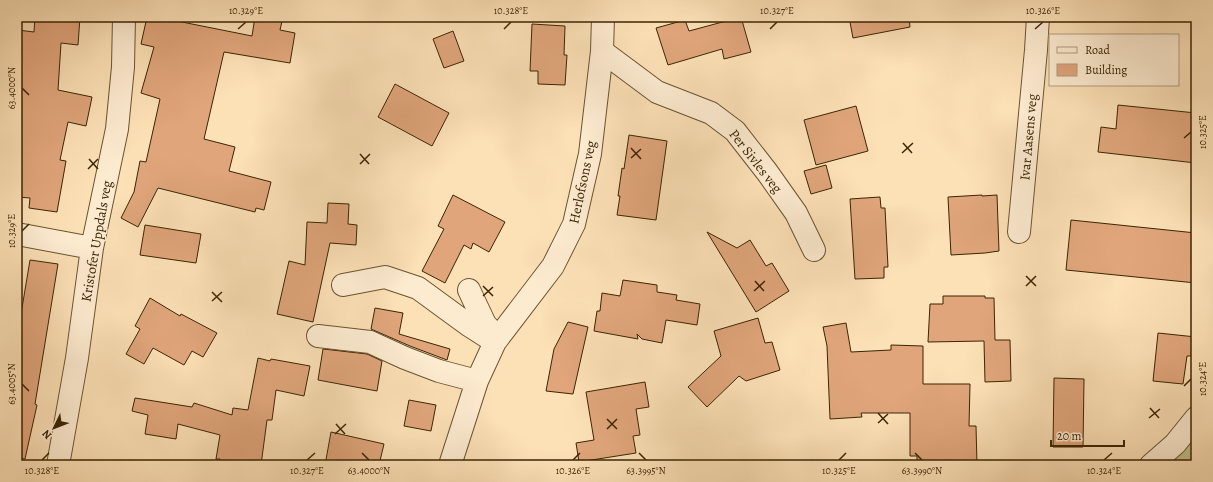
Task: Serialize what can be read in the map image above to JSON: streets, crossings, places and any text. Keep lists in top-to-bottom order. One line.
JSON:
{"streets":{"street":["Ivar Aasens veg","Per Sivles veg","Herlofsons veg","Kristofer Uppdals veg"]},"crossings":[["Per Sivles veg","Herlofsons veg"]],"legend":["Road","Building"],"scale_bar":"20 m","north":"bottom left","coordinates":["10.329°E","10.328°E","10.327°E","10.326°E","63.4000°N","10.325°E","10.324°E","63.4005°N","63.3995°N","63.3990°N"]}
